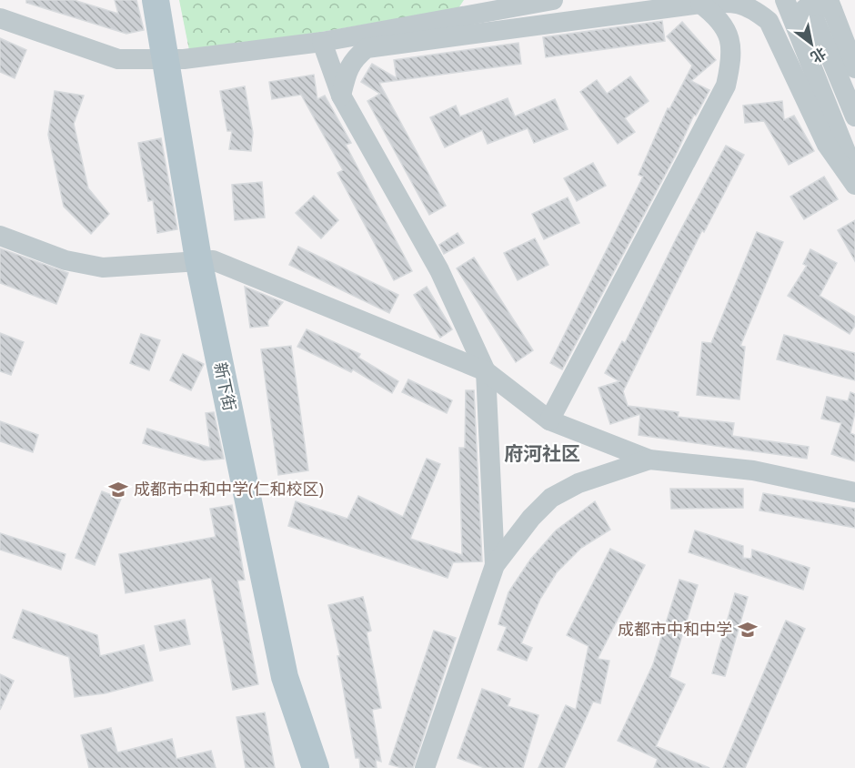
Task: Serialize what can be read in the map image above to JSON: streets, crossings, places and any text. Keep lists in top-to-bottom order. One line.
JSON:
{"streets":{"main road":["新下街"]},"districts":["府河社区"],"places":{"school or university":["成都市中和中学(仁和校区)","成都市中和中学"]},"north":"bottom right"}
